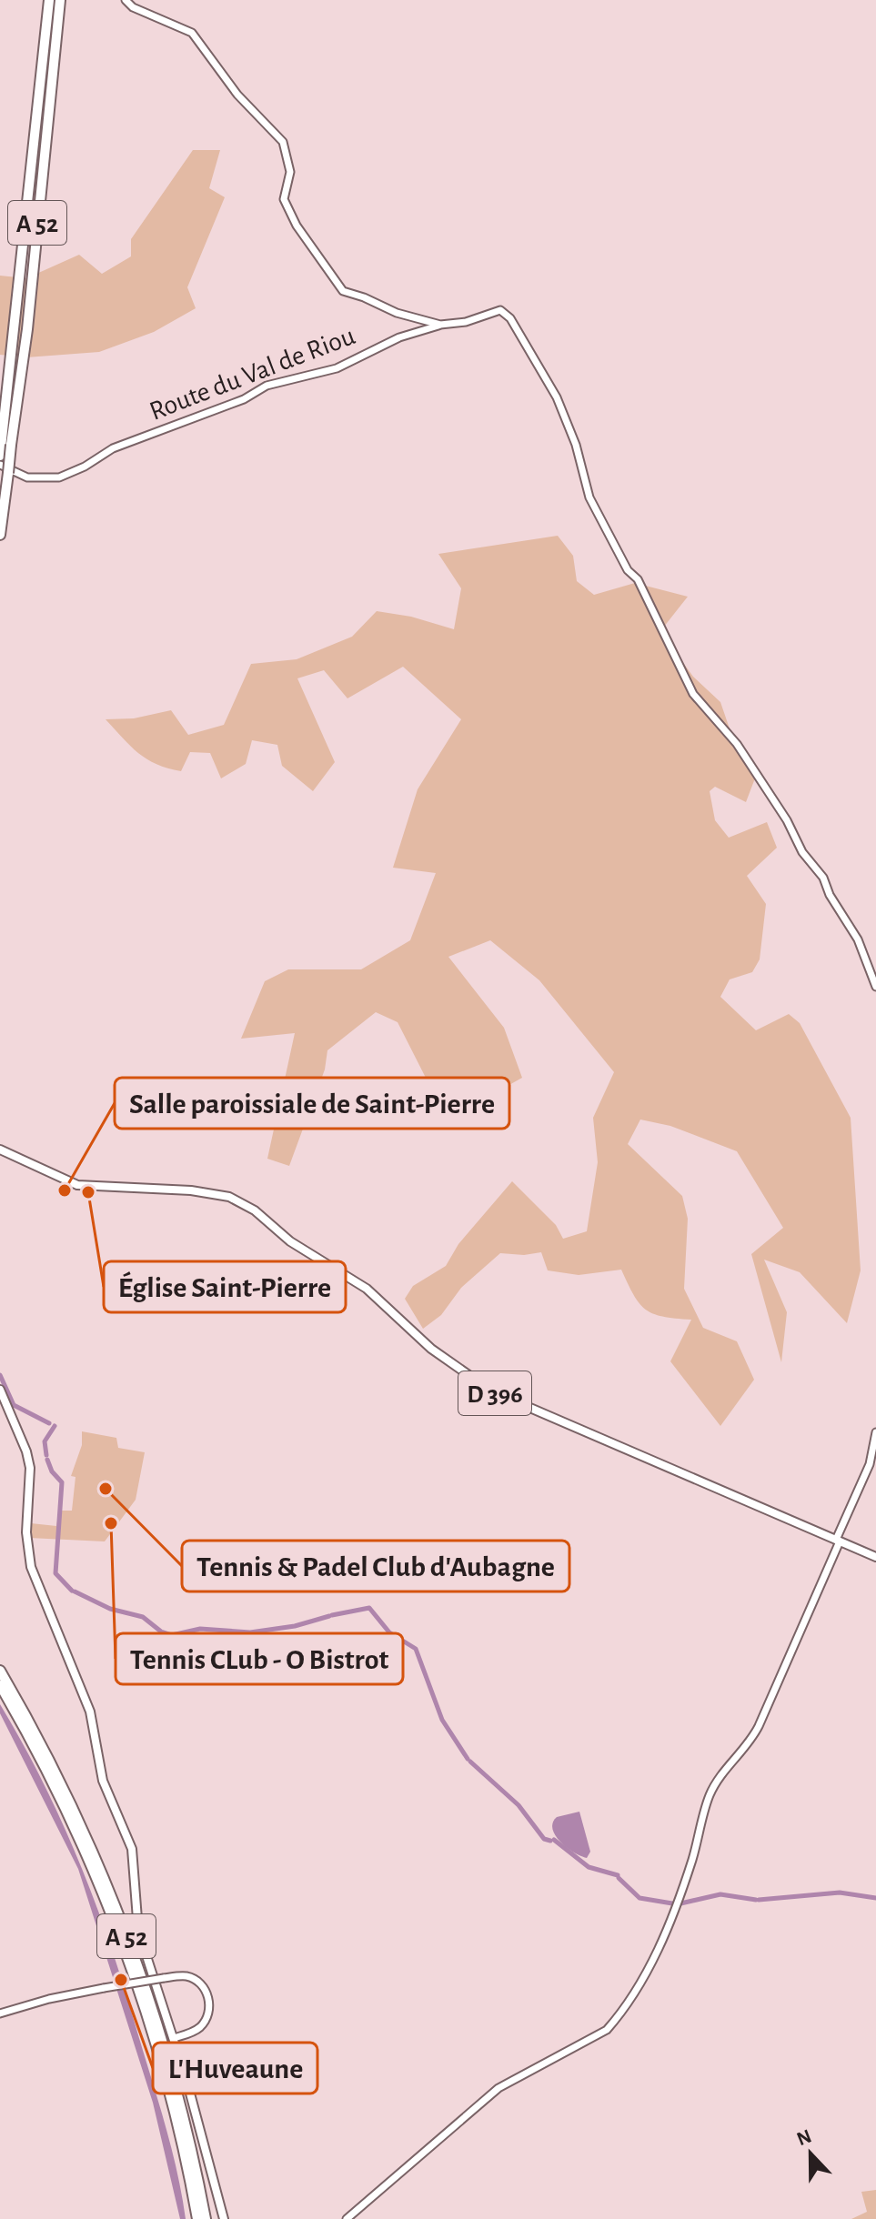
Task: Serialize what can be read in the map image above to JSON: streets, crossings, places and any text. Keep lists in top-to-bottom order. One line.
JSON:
{"streets":{"highway":["A 52"],"main road":["D 396"],"street":["Route du Val de Riou"]},"places":["Salle paroissiale de Saint-Pierre","Église Saint-Pierre","Tennis & Padel Club d'Aubagne","Tennis CLub - O Bistrot","L'Huveaune"],"north":"top"}
